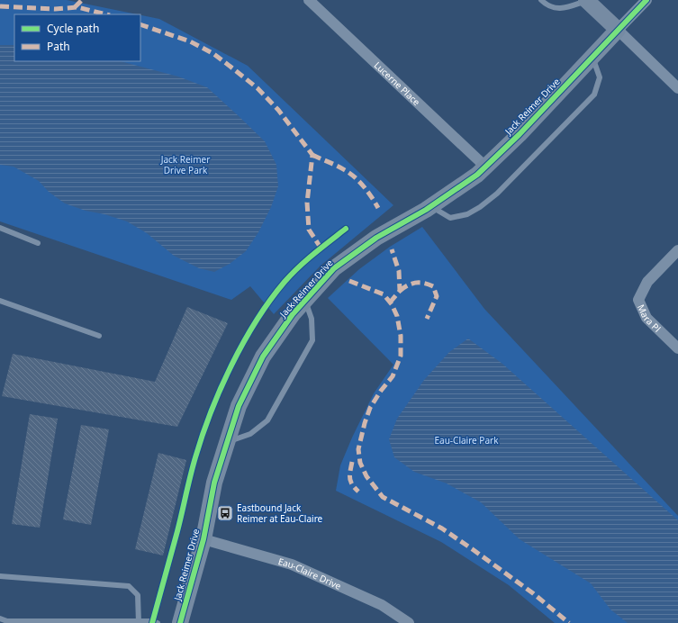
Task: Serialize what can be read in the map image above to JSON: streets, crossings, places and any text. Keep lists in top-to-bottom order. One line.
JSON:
{"streets":{"street":["Lucerne Place","Jack Reimer Drive","Mara Pl","Eau-Claire Drive"]},"crossings":[["Lucerne Place","Jack Reimer Drive"],["Jack Reimer Drive","Eau-Claire Drive"]],"parks":["Jack Reimer Drive Park","Eau-Claire Park"],"places":{"bus stop":["Eastbound Jack Reimer at Eau-Claire"]},"legend":["Cycle path","Path"]}
